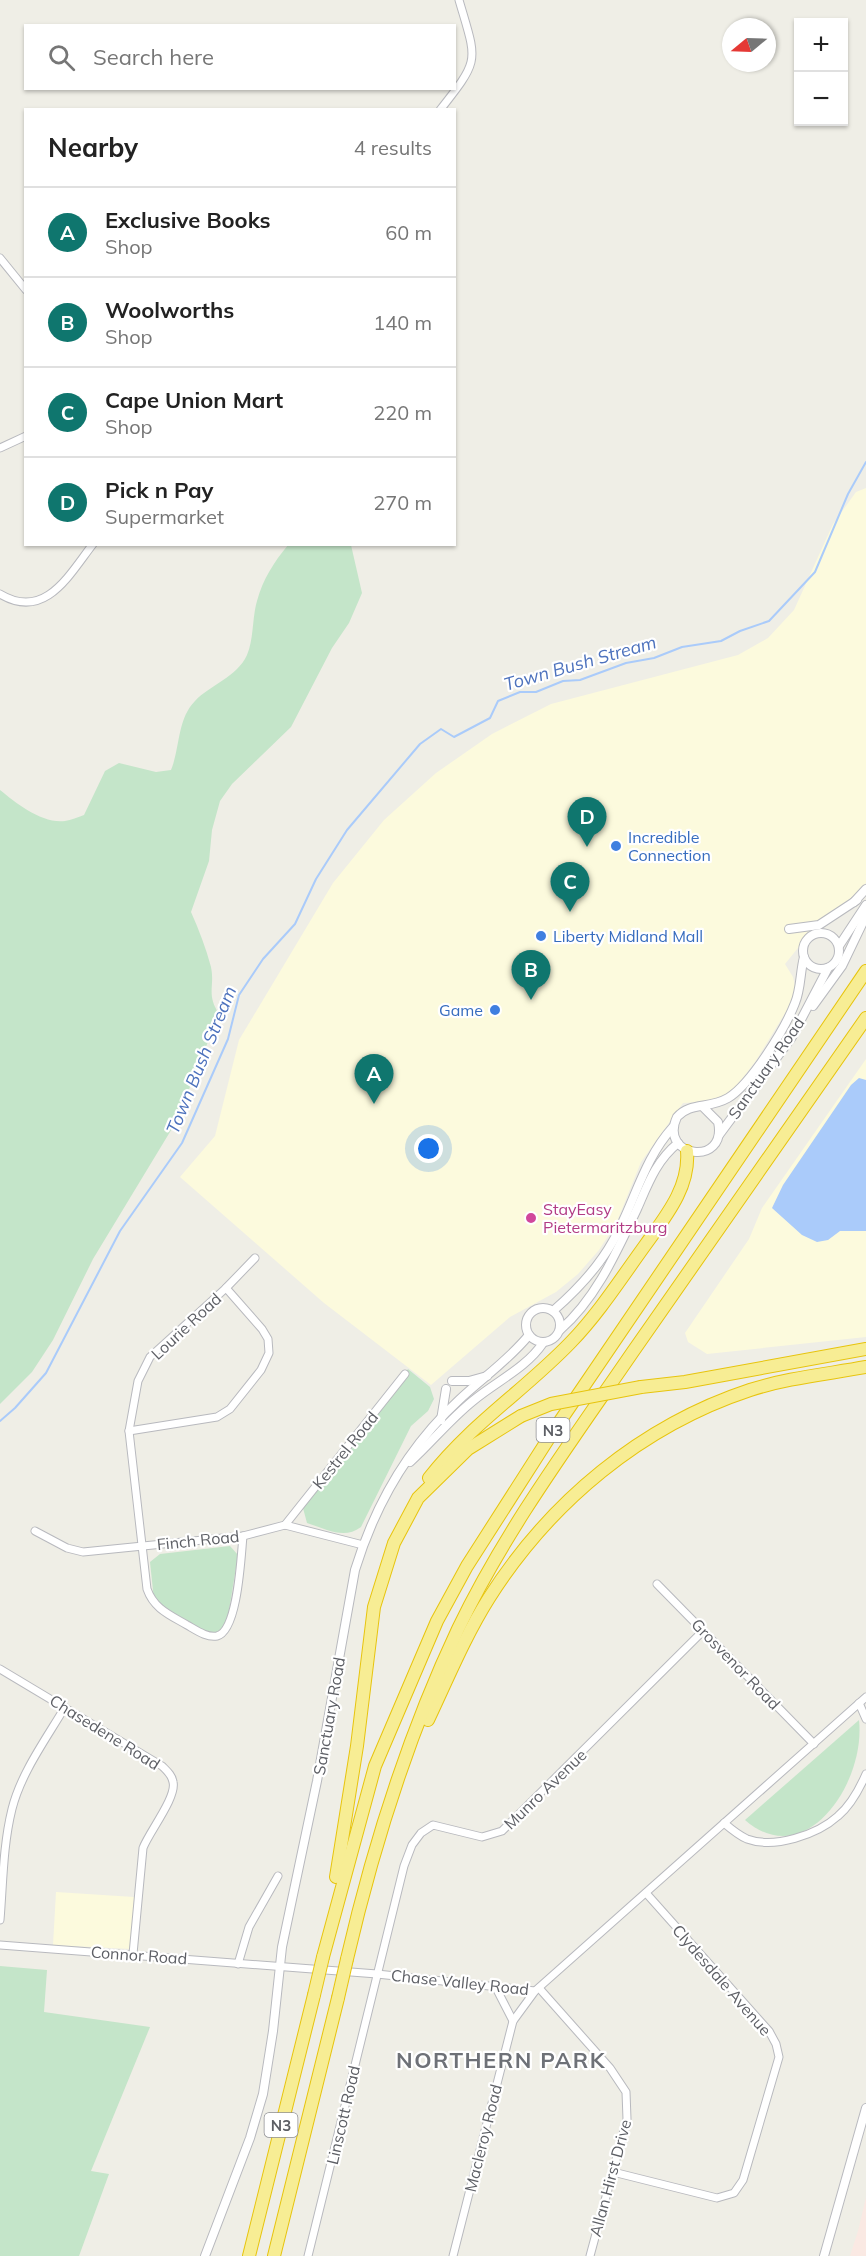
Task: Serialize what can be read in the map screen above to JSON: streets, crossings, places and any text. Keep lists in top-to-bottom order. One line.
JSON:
{"streets":{"highway":["N3"],"street":["Sanctuary Road","Lourie Road","Kestrel Road","Finch Road","Grosvenor Road","Chasedene Road","Munro Avenue","Connor Road","Clydesdale Avenue","Chase Valley Road","Linscott Road","Macleroy Road","Allan Hirst Drive"]},"crossings":[["Sanctuary Road","Finch Road"],["Sanctuary Road","Connor Road"],["Sanctuary Road","Chase Valley Road"],["Lourie Road","Finch Road"],["Kestrel Road","Finch Road"],["Grosvenor Road","Munro Avenue"],["Grosvenor Road","Chase Valley Road"],["Chasedene Road","Connor Road"],["Munro Avenue","Chase Valley Road"],["Munro Avenue","Linscott Road"],["Connor Road","Chase Valley Road"],["Clydesdale Avenue","Chase Valley Road"],["Clydesdale Avenue","Allan Hirst Drive"],["Chase Valley Road","Linscott Road"],["Chase Valley Road","Macleroy Road"],["Chase Valley Road","Allan Hirst Drive"],["Macleroy Road","Allan Hirst Drive"]],"districts":["NORTHERN PARK"],"water":["Town Bush Stream"],"places":["Incredible Connection","Liberty Midland Mall","Game","StayEasy Pietermaritzburg"],"north":"left","page":{"map_buttons":["+","−"],"search":"Search here","heading":["Nearby","4 results"],"list":[{"mark":"A","name":"Exclusive Books","note":"Shop","value":"60 m"},{"mark":"B","name":"Woolworths","note":"Shop","value":"140 m"},{"mark":"C","name":"Cape Union Mart","note":"Shop","value":"220 m"},{"mark":"D","name":"Pick n Pay","note":"Supermarket","value":"270 m"}],"pins":["D","C","B","A"]}}
